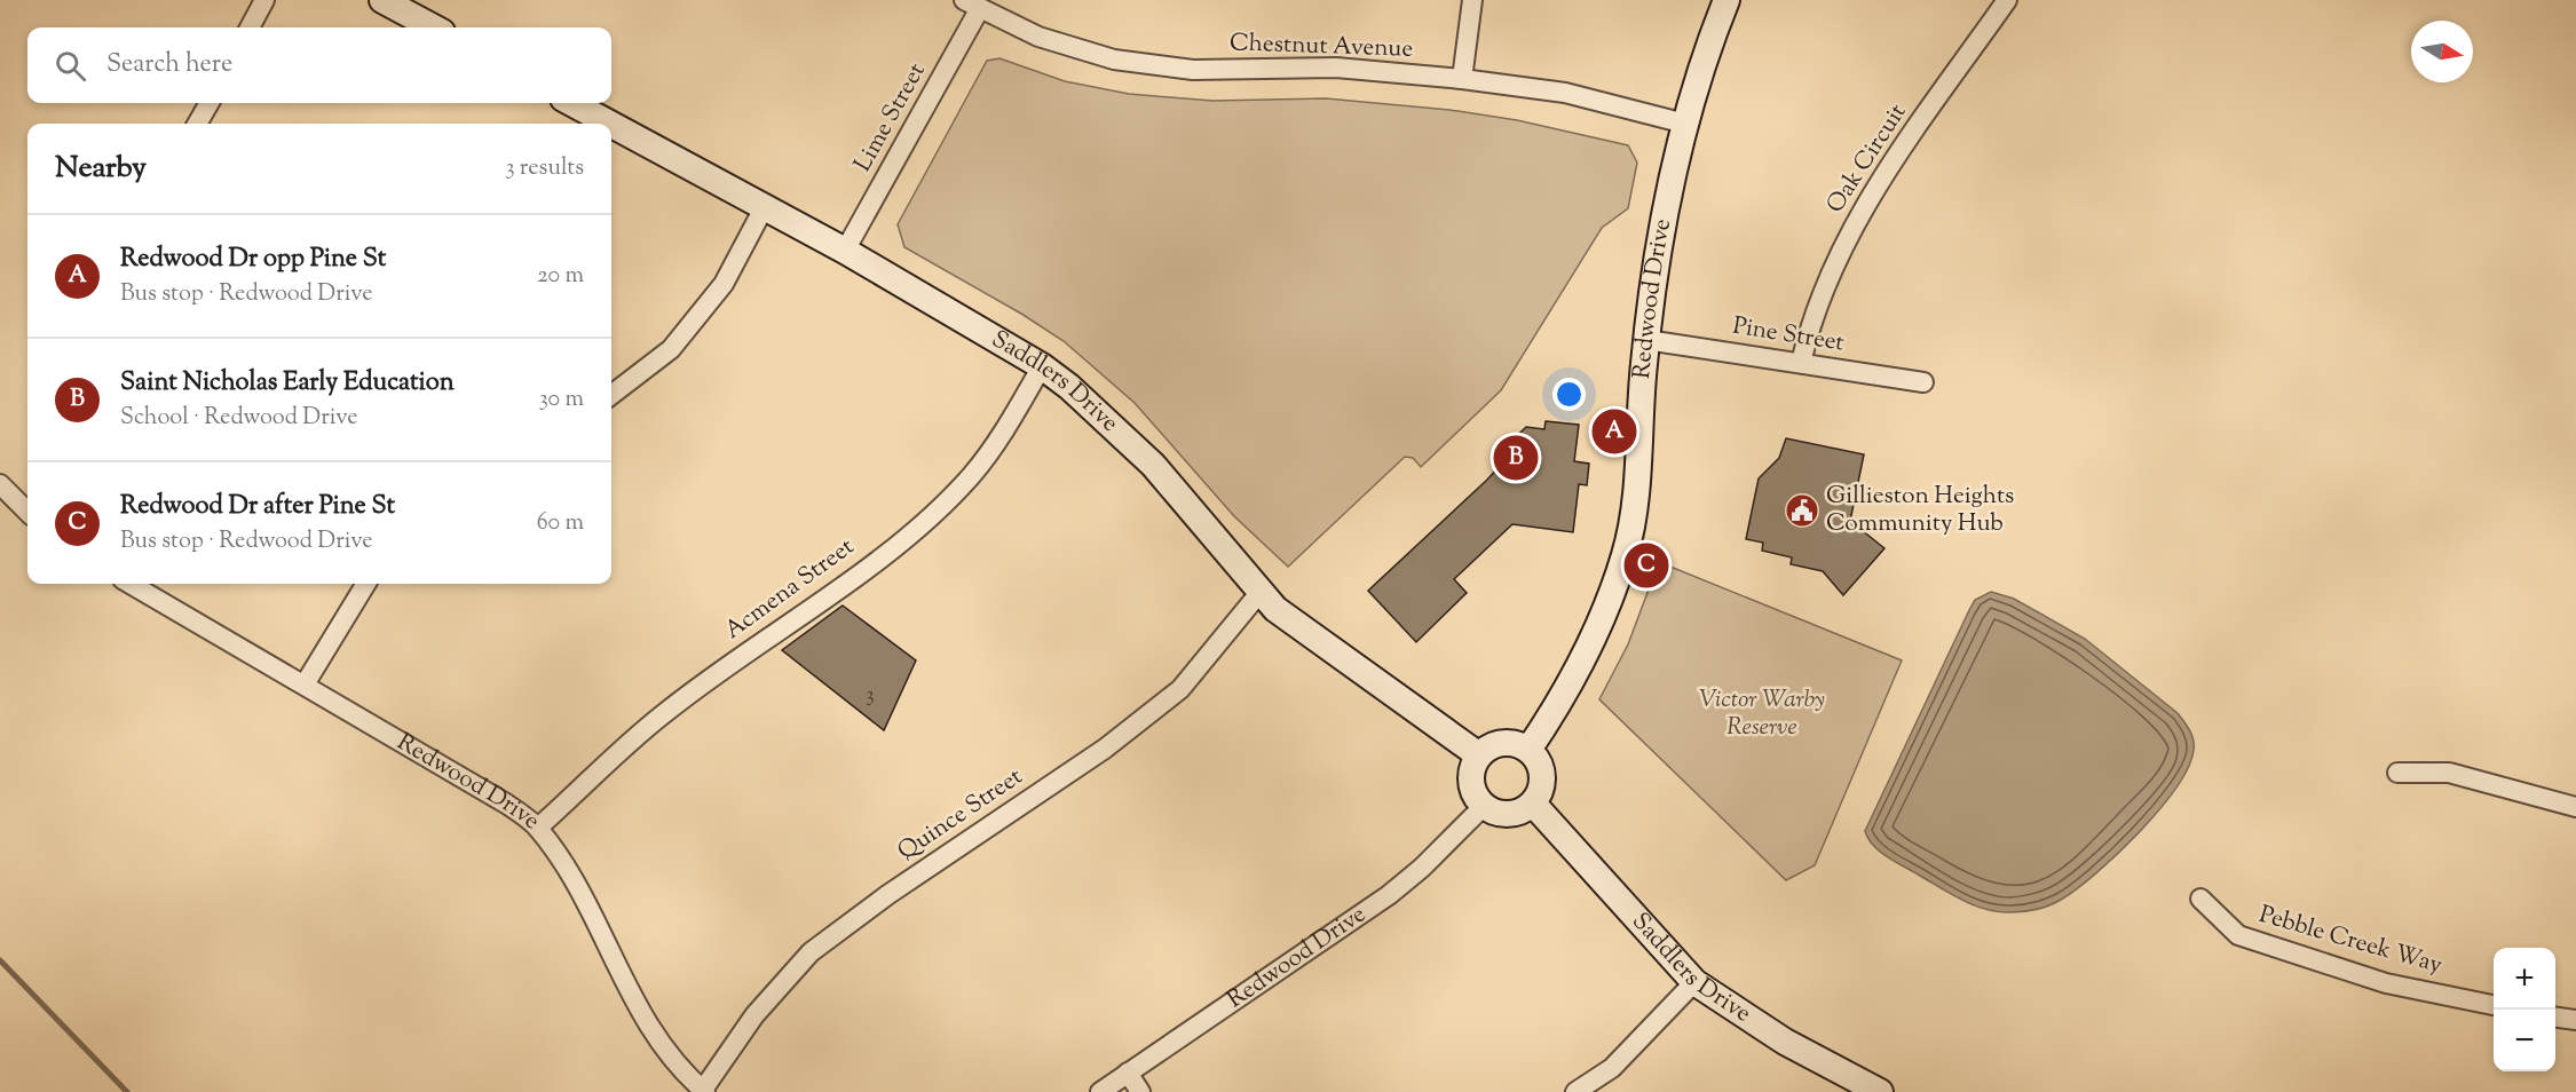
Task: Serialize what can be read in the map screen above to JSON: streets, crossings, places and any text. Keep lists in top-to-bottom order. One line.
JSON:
{"streets":{"street":["Chestnut Avenue","Lime Street","Oak Circuit","Redwood Drive","Pine Street","Saddlers Drive","Acmena Street","Quince Street","Pebble Creek Way"]},"crossings":[["Chestnut Avenue","Lime Street"],["Chestnut Avenue","Redwood Drive"],["Lime Street","Saddlers Drive"],["Oak Circuit","Pine Street"],["Redwood Drive","Pine Street"],["Redwood Drive","Saddlers Drive"],["Redwood Drive","Acmena Street"],["Redwood Drive","Quince Street"],["Saddlers Drive","Acmena Street"],["Saddlers Drive","Quince Street"]],"parks":["Victor Warby Reserve"],"places":{"public building":["Gillieston Heights Community Hub"]},"house_numbers":["3"],"north":"right","page":{"search":"Search here","heading":["Nearby","3 results"],"list":[{"mark":"A","name":"Redwood Dr opp Pine St","note":"Bus stop · Redwood Drive","value":"20 m"},{"mark":"B","name":"Saint Nicholas Early Education","note":"School · Redwood Drive","value":"30 m"},{"mark":"C","name":"Redwood Dr after Pine St","note":"Bus stop · Redwood Drive","value":"60 m"}],"pins":["A","B","C"],"map_buttons":["+","−"]}}
